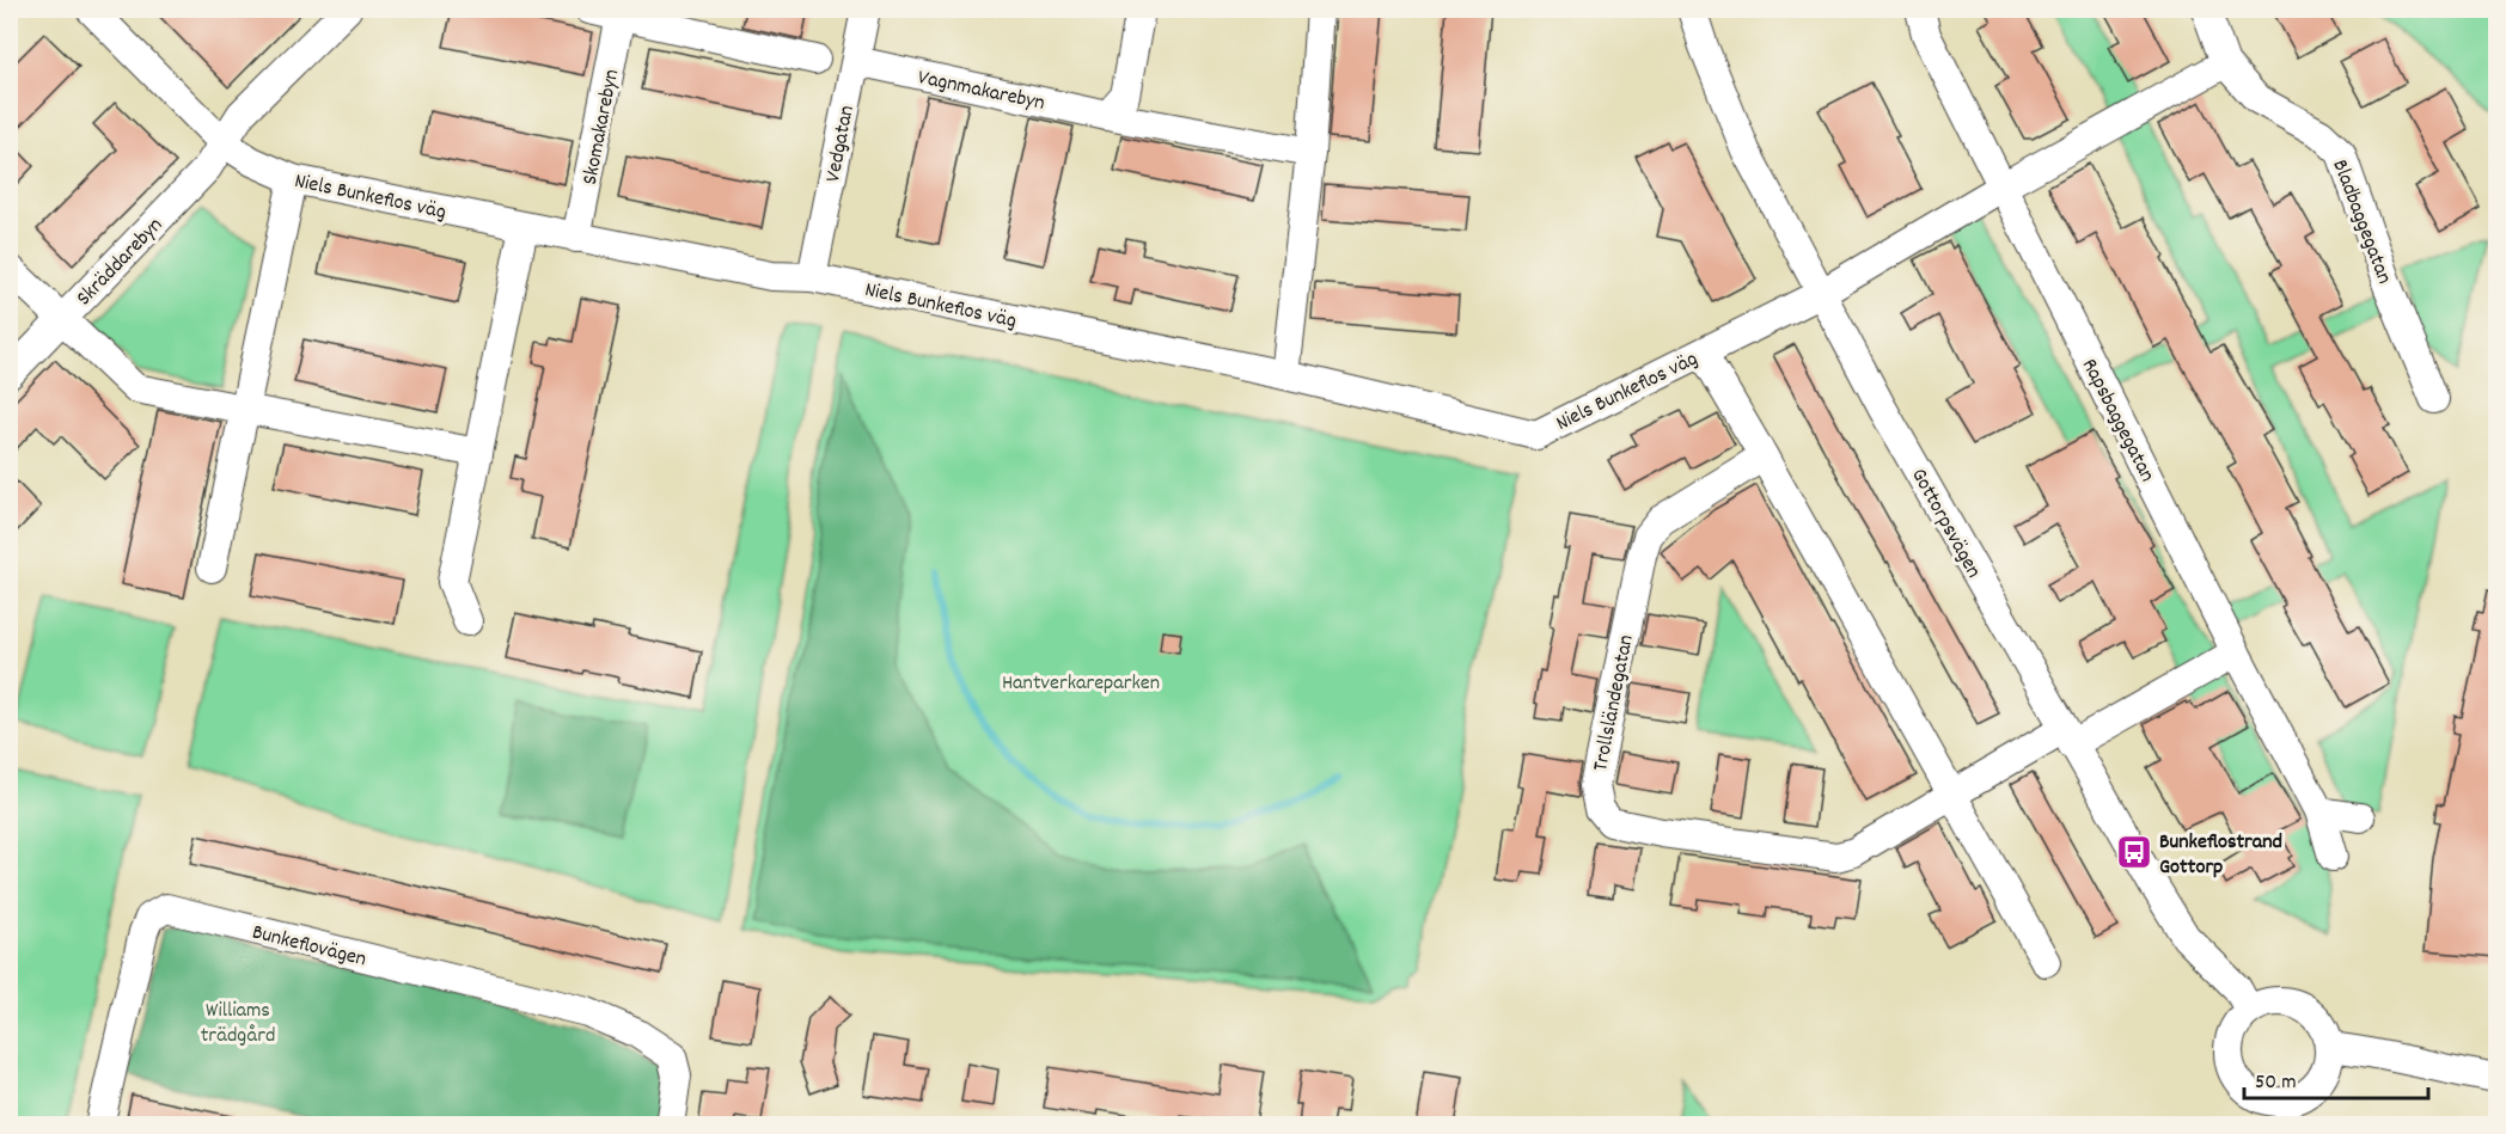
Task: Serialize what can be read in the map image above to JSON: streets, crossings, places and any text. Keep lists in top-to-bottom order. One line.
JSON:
{"streets":{"street":["Vagnmakarebyn","Skomakarebyn","Vedgatan","Niels Bunkeflos väg","Bladbaggegatan","Skräddarebyn","Rapsbaggegatan","Gottorpsvägen","Trollsländegatan","Bunkeflovägen"]},"crossings":[["Vagnmakarebyn","Vedgatan"],["Skomakarebyn","Niels Bunkeflos väg"],["Vedgatan","Niels Bunkeflos väg"],["Niels Bunkeflos väg","Skräddarebyn"],["Niels Bunkeflos väg","Gottorpsvägen"],["Gottorpsvägen","Trollsländegatan"]],"parks":["Hantverkareparken","Williams trädgård"],"places":{"bus stop":["Bunkeflostrand Gottorp"]},"scale_bar":"50 m"}
